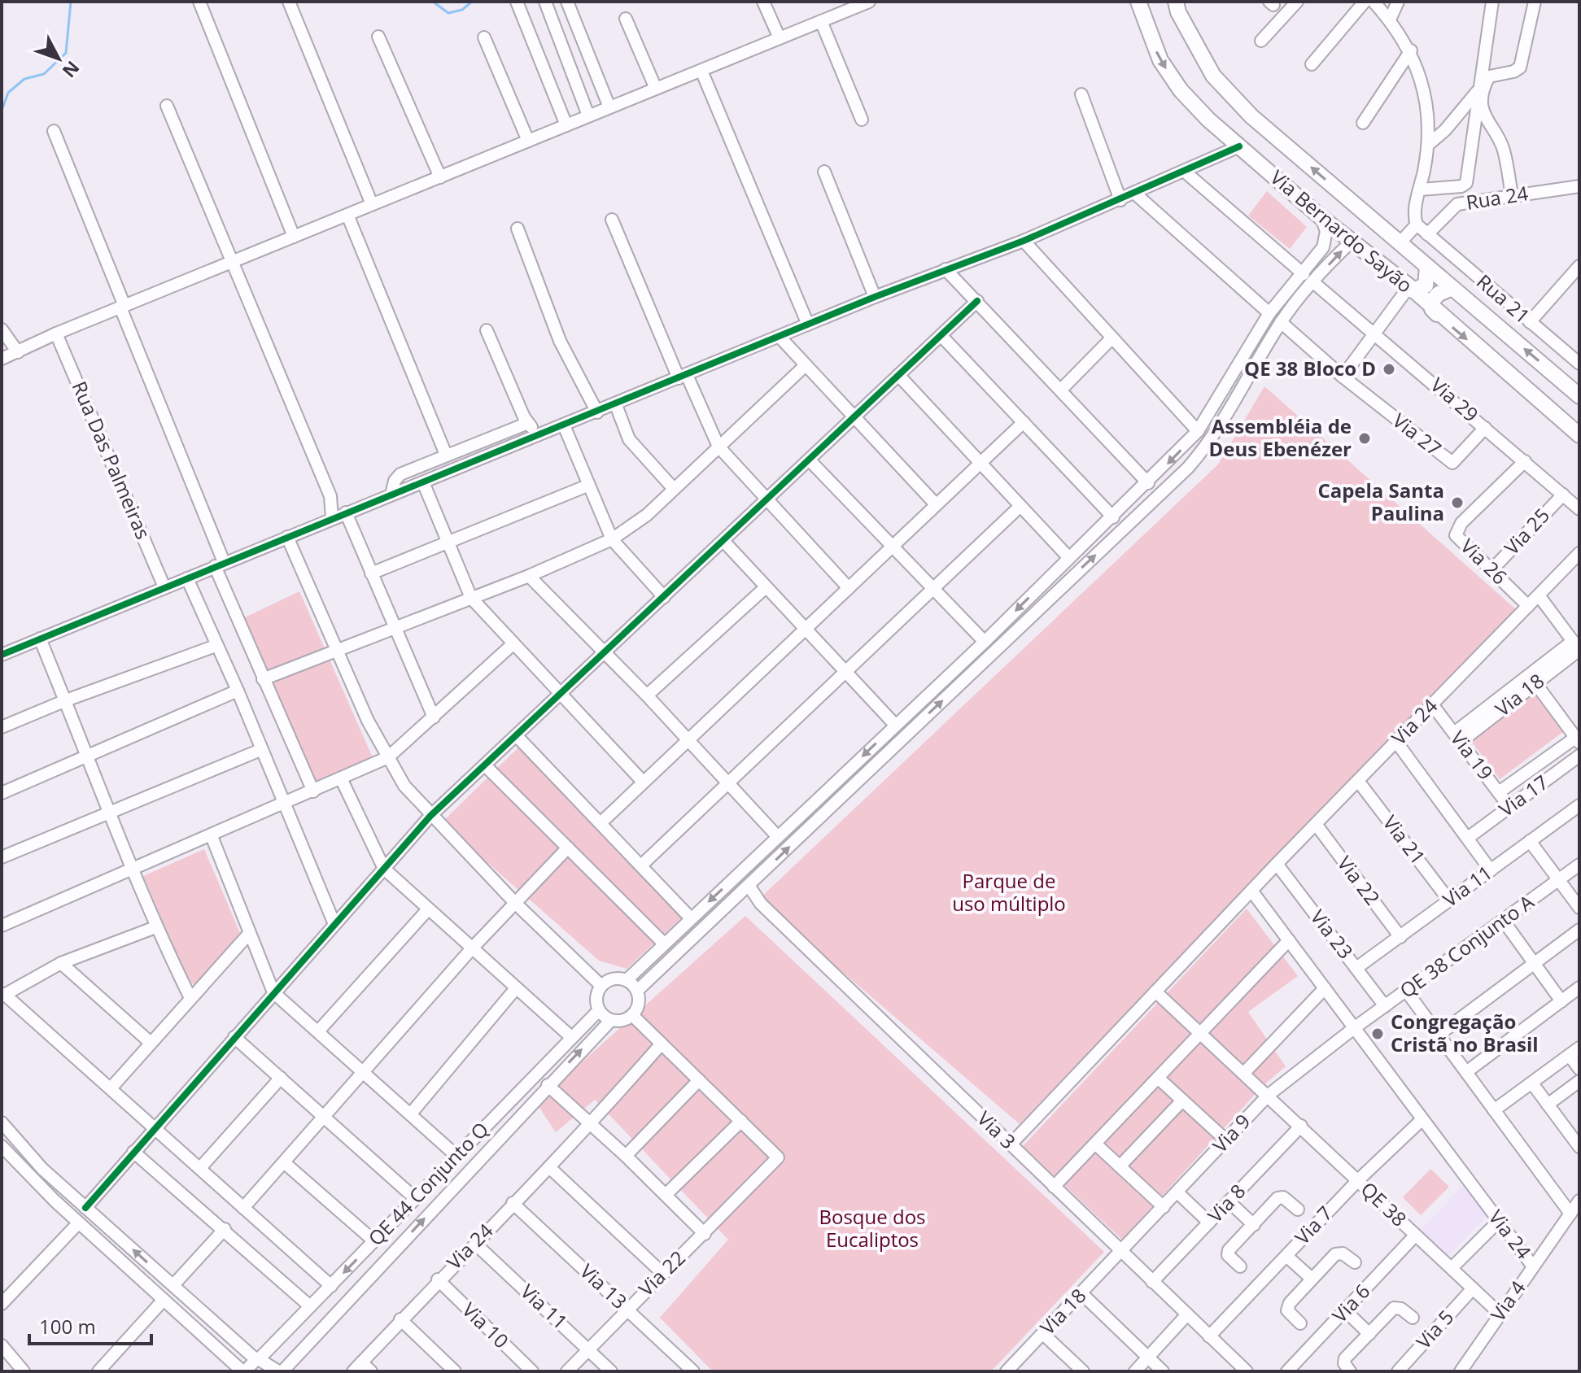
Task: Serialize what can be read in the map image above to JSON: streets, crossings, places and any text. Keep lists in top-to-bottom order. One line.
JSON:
{"streets":{"main road":["Via Bernardo Sayão"],"street":["Rua 24","Rua 21","Via 29","Via 27","Rua Das Palmeiras","Via 25","Via 26","Via 18","Via 24","Via 19","Via 17","Via 21","Via 22","Via 11","Via 23","QE 38 Conjunto A","Via 3","Via 9","QE 44 Conjunto Q","Via 8","QE 38","Via 7","Via 13","Via 4","Via 6","Via 10","Via 5"]},"crossings":[["Rua 24","Rua 21"],["Via 29","Via 27"],["Via 29","Via 25"],["Via 29","Via 26"],["Via 25","Via 26"],["Via 26","Via 24"],["Via 18","Via 19"],["Via 18","Via 3"],["Via 18","Via 9"],["Via 24","Via 19"],["Via 24","Via 21"],["Via 24","Via 22"],["Via 24","Via 11"],["Via 24","Via 23"],["Via 24","QE 38 Conjunto A"],["Via 24","Via 3"],["Via 24","Via 9"],["Via 24","QE 38"],["Via 24","Via 7"],["Via 24","Via 13"],["Via 24","Via 4"],["Via 24","Via 10"],["Via 19","Via 17"],["Via 21","Via 11"],["Via 22","Via 11"],["Via 22","Via 13"],["Via 11","Via 23"],["Via 23","QE 38 Conjunto A"],["QE 38 Conjunto A","Via 9"],["Via 3","Via 9"],["Via 3","Via 8"],["Via 3","Via 7"],["Via 9","QE 38"],["Via 8","QE 38"],["QE 38","Via 7"],["QE 38","Via 4"],["QE 38","Via 6"],["QE 38","Via 5"]],"parks":["Parque de uso múltiplo","Bosque dos Eucaliptos"],"places":["QE 38 Bloco D","Assembléia de Deus Ebenézer","Capela Santa Paulina","Congregação Cristã no Brasil"],"scale_bar":"100 m","north":"bottom right"}
